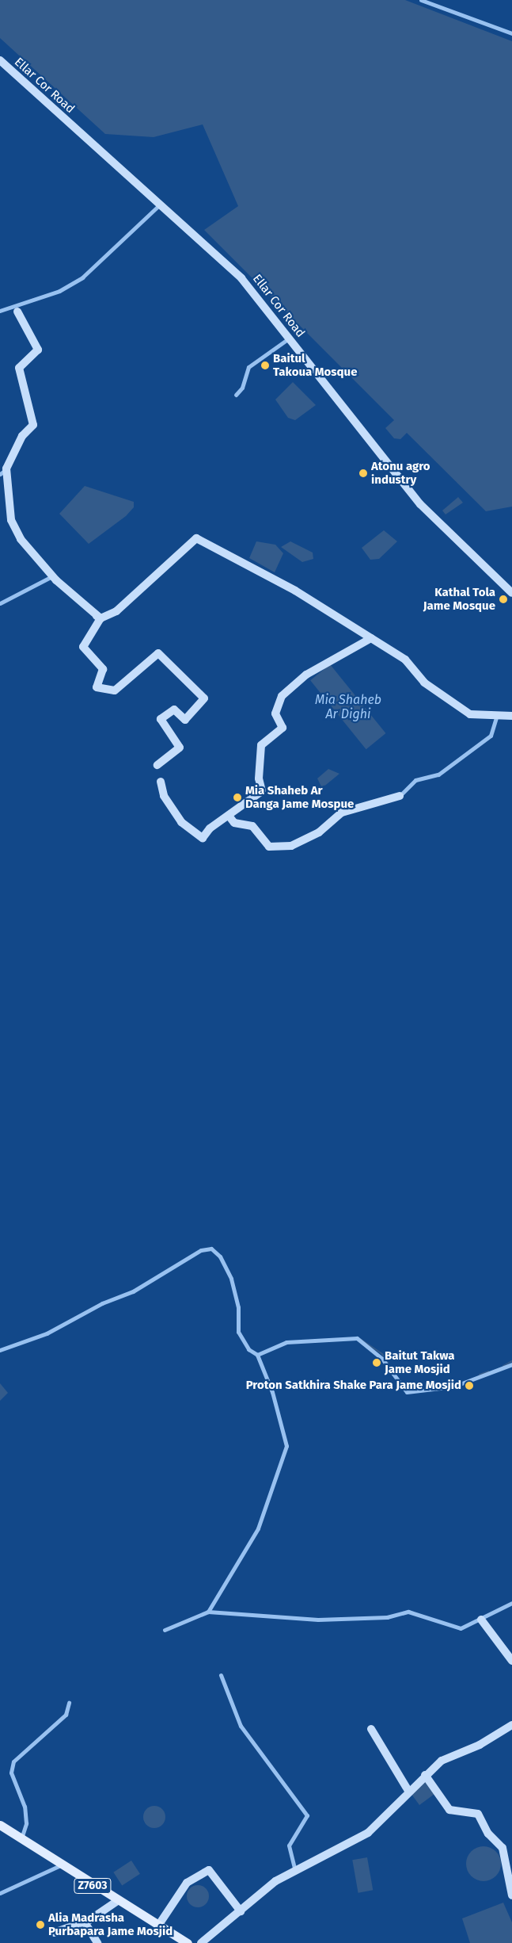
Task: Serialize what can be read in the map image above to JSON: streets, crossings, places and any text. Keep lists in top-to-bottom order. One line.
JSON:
{"streets":{"main road":["Z7603"],"street":["Ellar Cor Road"]},"water":["Mia Shaheb Ar Dighi"],"places":["Baitul Takoua Mosque","Atonu agro industry","Kathal Tola Jame Mosque","Mia Shaheb Ar Danga Jame Mospue","Baitut Takwa Jame Mosjid","Proton Satkhira Shake Para Jame Mosjid","Alia Madrasha Purbapara Jame Mosjid"]}
